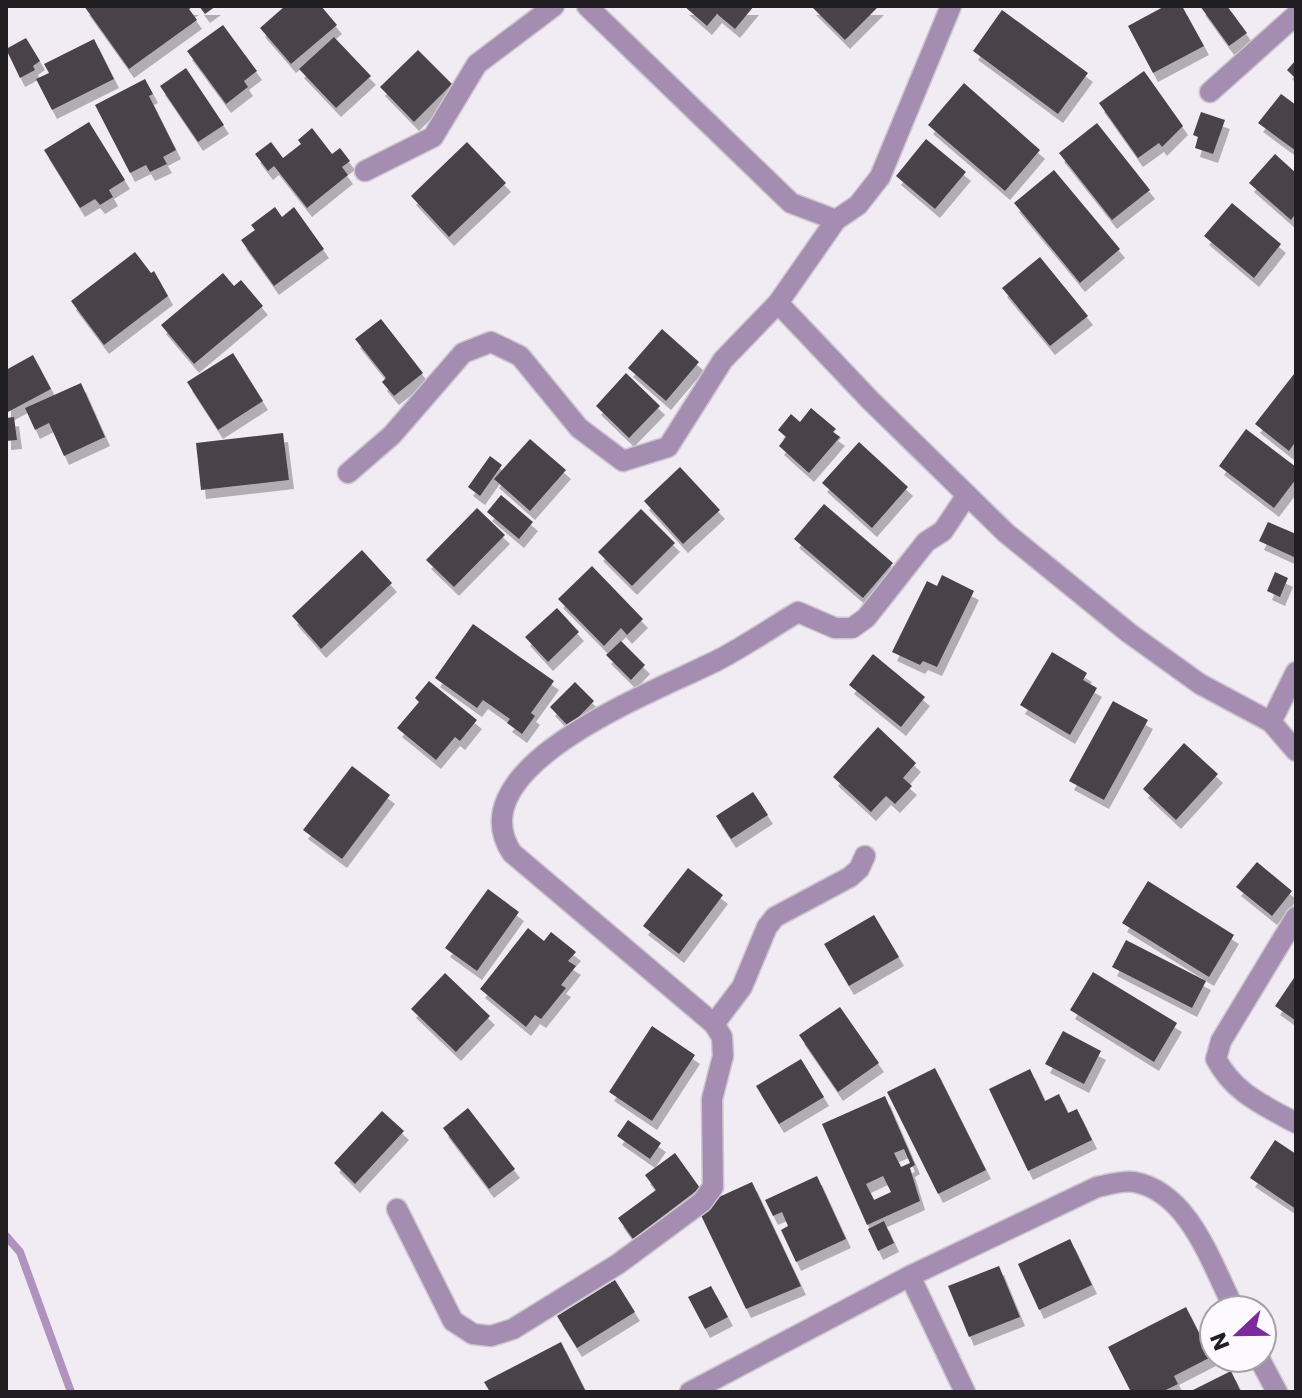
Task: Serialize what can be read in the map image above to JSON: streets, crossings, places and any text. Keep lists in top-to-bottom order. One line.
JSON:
{"north":"left"}
